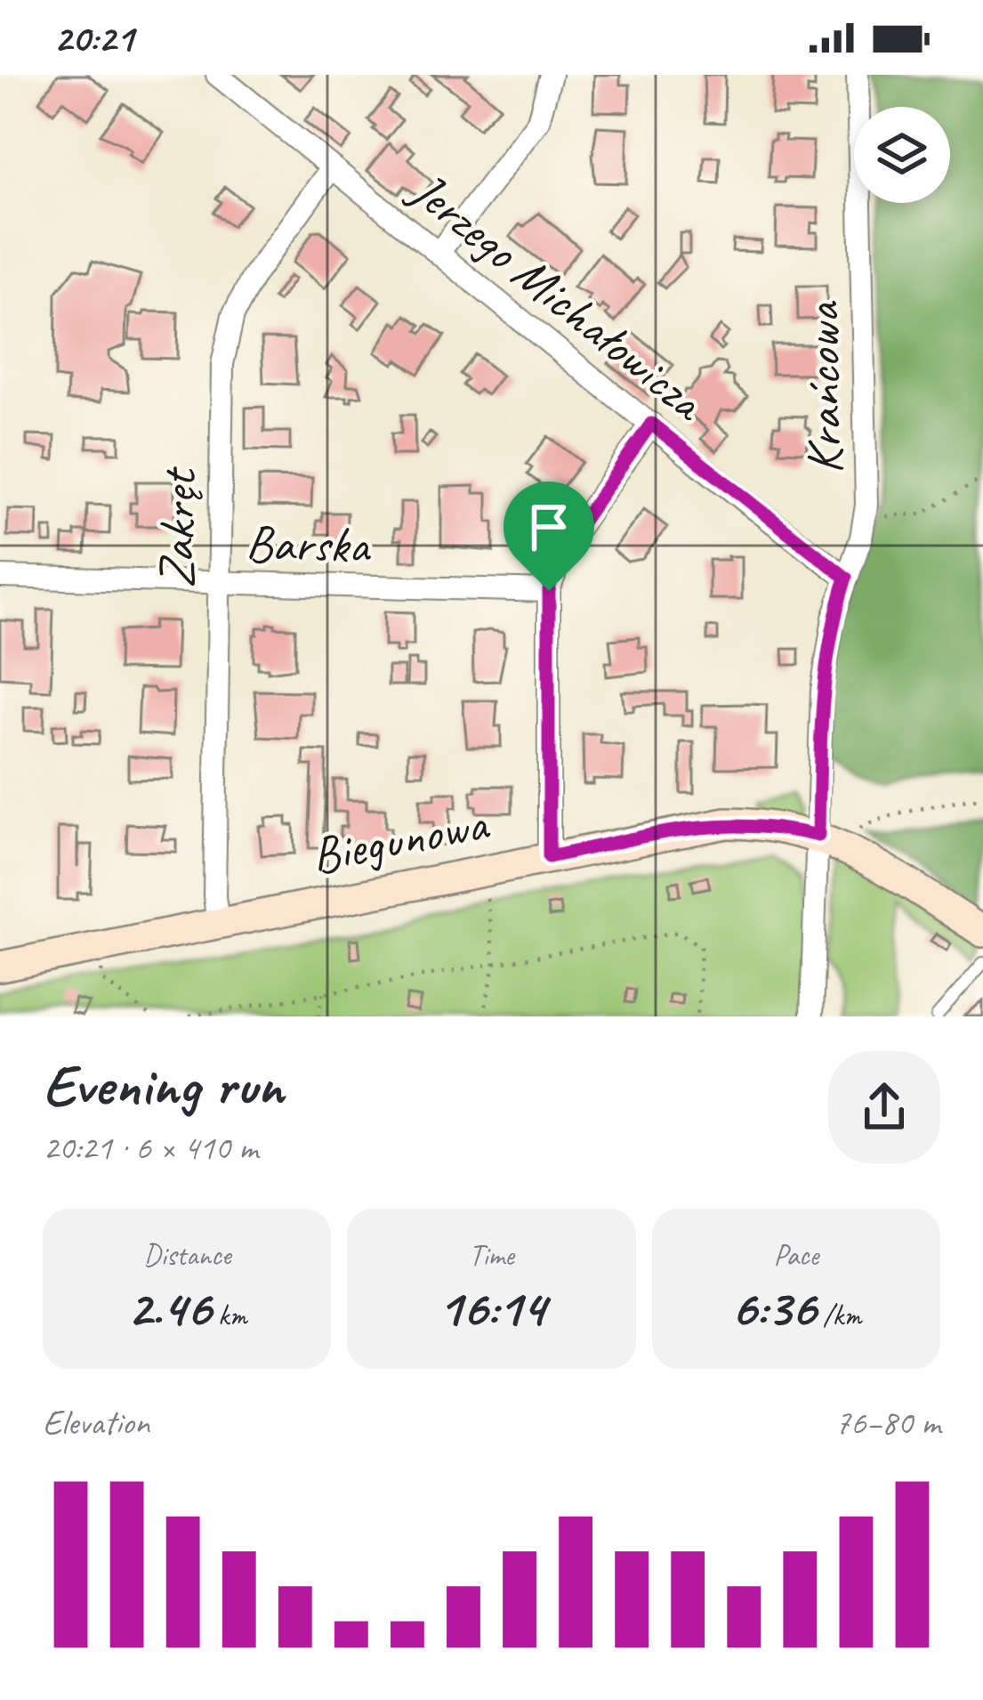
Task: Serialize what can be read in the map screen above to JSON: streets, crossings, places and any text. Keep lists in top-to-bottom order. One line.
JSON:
{"streets":{"street":["Jerzego Michałowicza","Krańcowa","Zakręt","Barska","Biegunowa"]},"crossings":[["Jerzego Michałowicza","Krańcowa"],["Jerzego Michałowicza","Zakręt"],["Krańcowa","Biegunowa"],["Zakręt","Barska"],["Zakręt","Biegunowa"]],"page":{"status":"20:21","heading":["Evening run","20:21 · 6 × 410 m"],"stats":[["Distance","2.46 km"],["Time","16:14"],["Pace","6:36 /km"]],"chart":["Elevation","76–80 m"]}}
